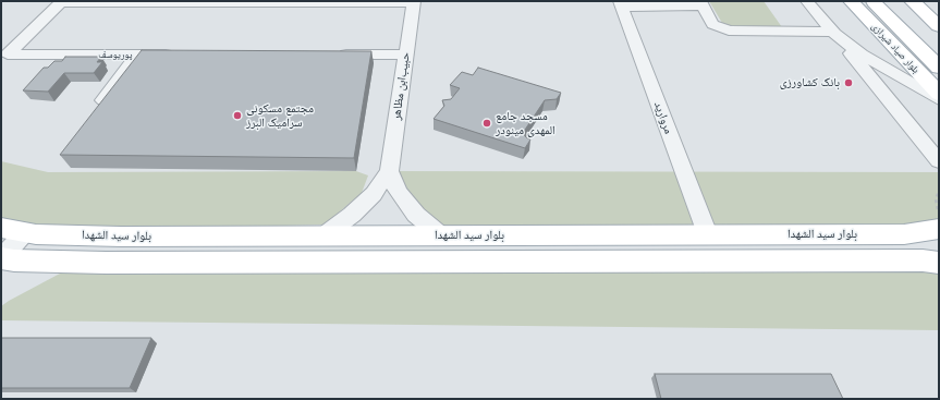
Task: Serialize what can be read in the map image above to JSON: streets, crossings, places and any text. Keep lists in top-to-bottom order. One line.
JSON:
{"streets":{"main road":["بلوار صیاد شیرازی","بلوار سید الشهدا"],"street":["پوریوسف","حبیب‌ابن مظاهر","مروارید"]},"crossings":[["مروارید","بلوار سید الشهدا"]],"places":["بانک کشاورزی","مجتمع مسکونی سرامیک البرز","مسجد جامع المهدی مینودر"]}
